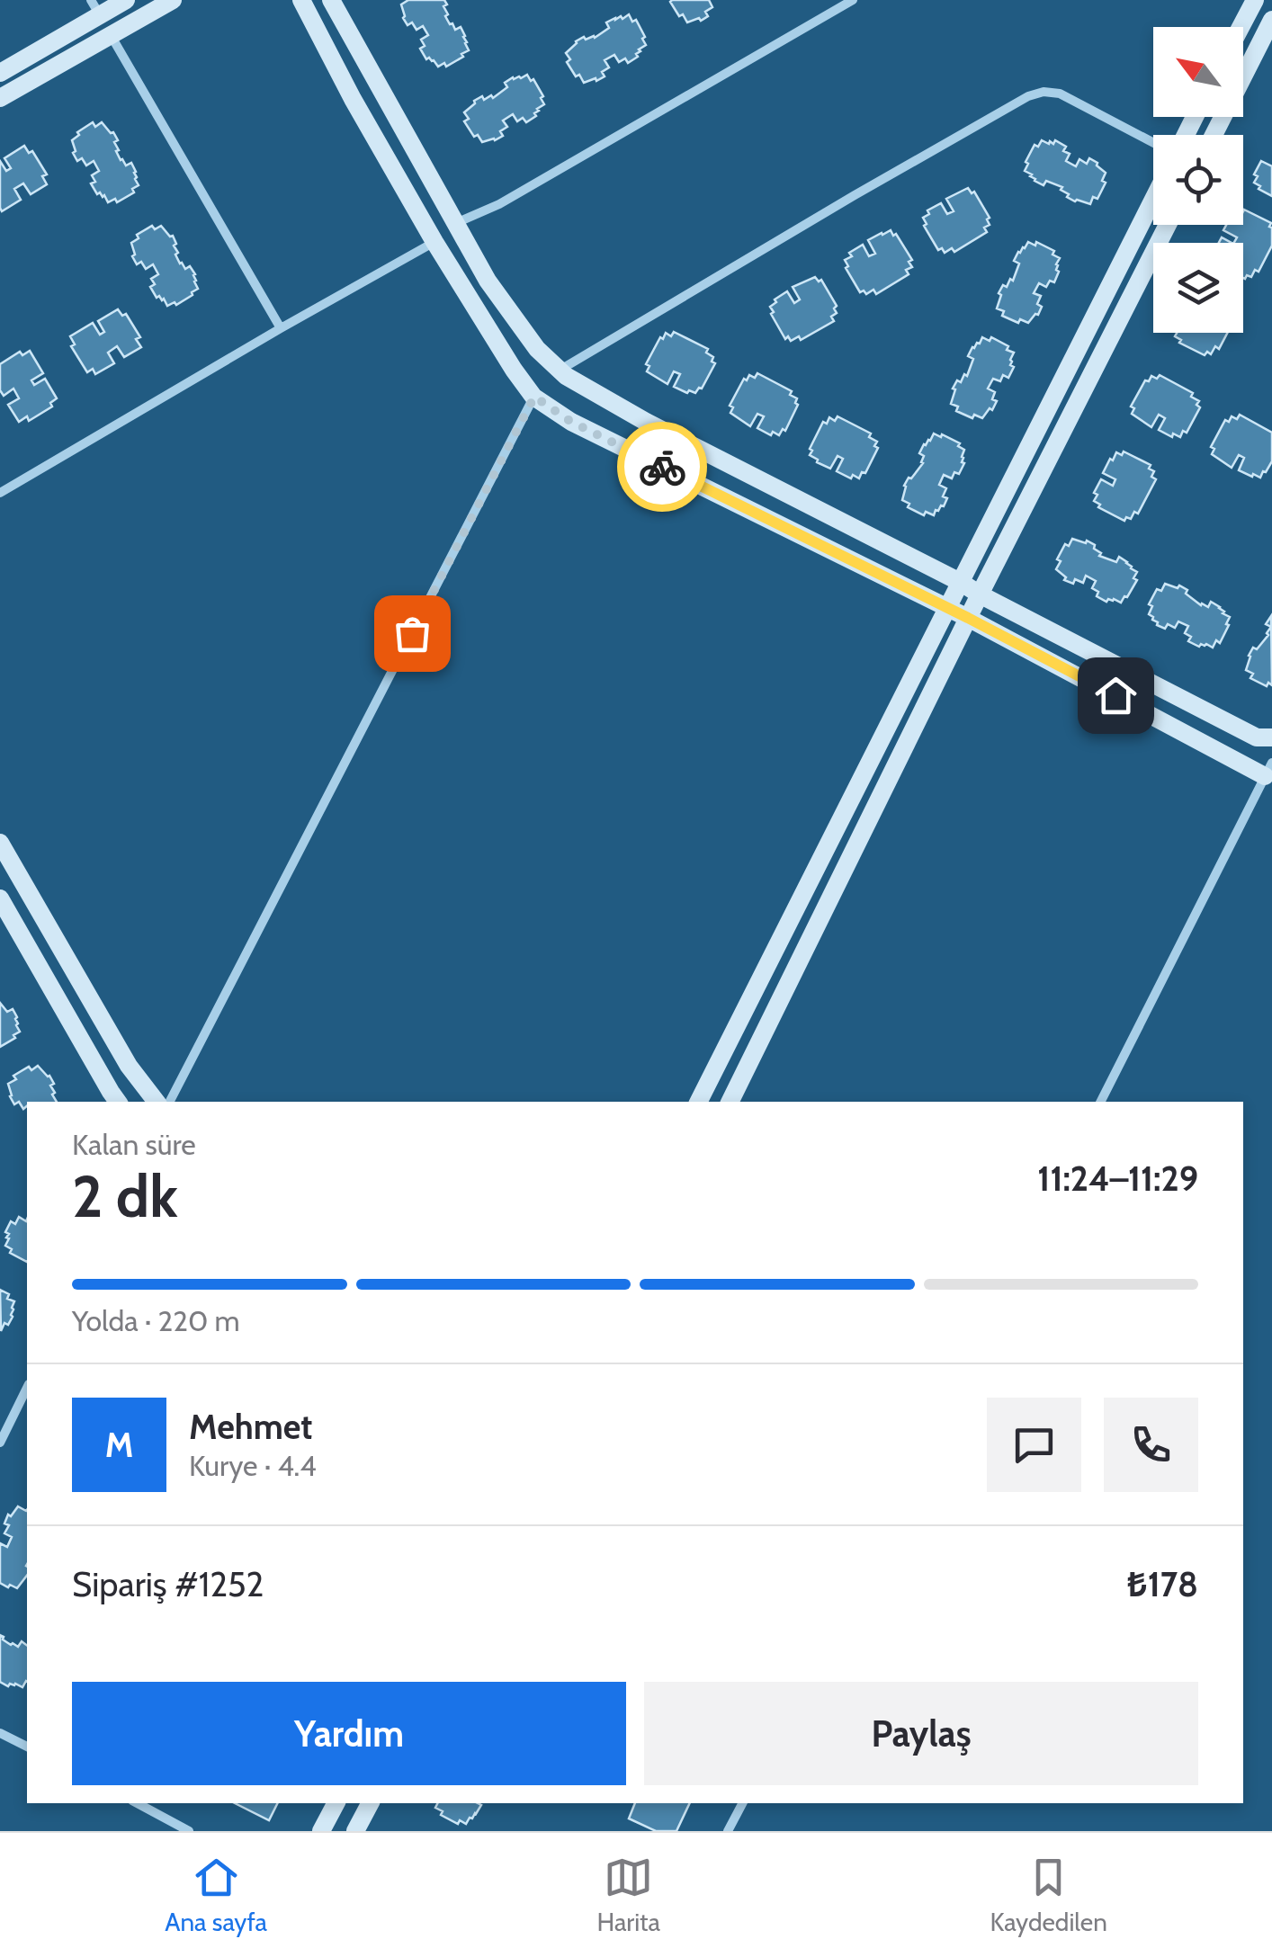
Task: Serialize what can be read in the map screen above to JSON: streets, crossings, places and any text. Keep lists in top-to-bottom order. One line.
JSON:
{"north":"top left","page":{"heading":["2 dk","Kalan süre","11:24–11:29"],"panel":["Mehmet","Kurye · 4.4","Sipariş #1252","₺178"],"bar":"Yolda · 220 m","round":"M","buttons":["Yardım","Paylaş"],"tabs":["Ana sayfa","Harita","Kaydedilen"]}}
